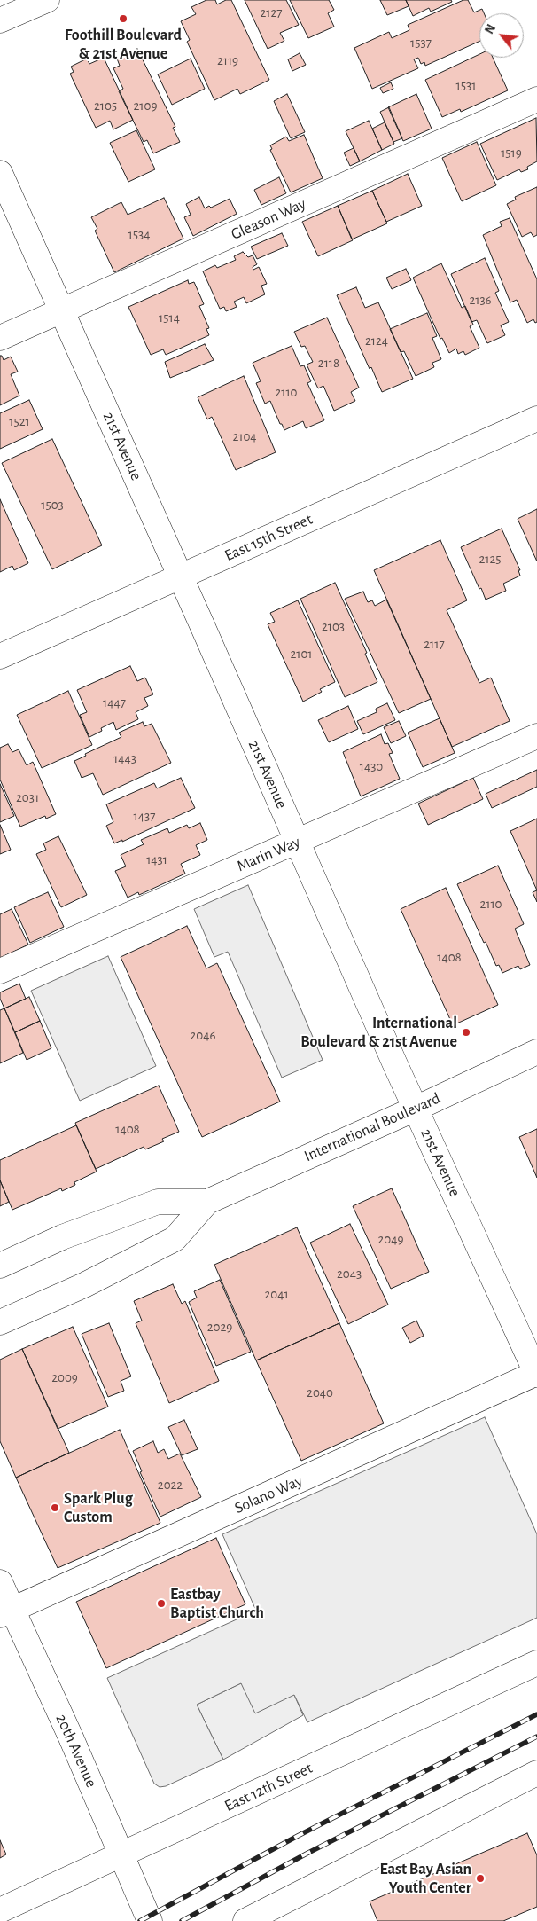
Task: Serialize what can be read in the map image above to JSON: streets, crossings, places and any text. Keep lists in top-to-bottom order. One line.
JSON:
{"streets":{"street":["Gleason Way","21st Avenue","East 15th Street","Marin Way","International Boulevard","Solano Way","20th Avenue","East 12th Street"]},"crossings":[["Gleason Way","21st Avenue"],["21st Avenue","East 15th Street"],["21st Avenue","Marin Way"],["21st Avenue","International Boulevard"],["21st Avenue","Solano Way"],["Solano Way","20th Avenue"],["20th Avenue","East 12th Street"]],"places":["Foothill Boulevard & 21st Avenue","International Boulevard & 21st Avenue","Spark Plug Custom","Eastbay Baptist Church","East Bay Asian Youth Center"],"house_numbers":["2127","1537","2119","1531","2105","2109","1519","1534","2136","1514","2124","2118","2110","1521","2104","1503","2125","2103","2117","2101","1447","1443","1430","2031","1437","1431","2110","1408","2046","1408","2049","2043","2041","2029","2009","2040","2022"],"north":"top left"}
